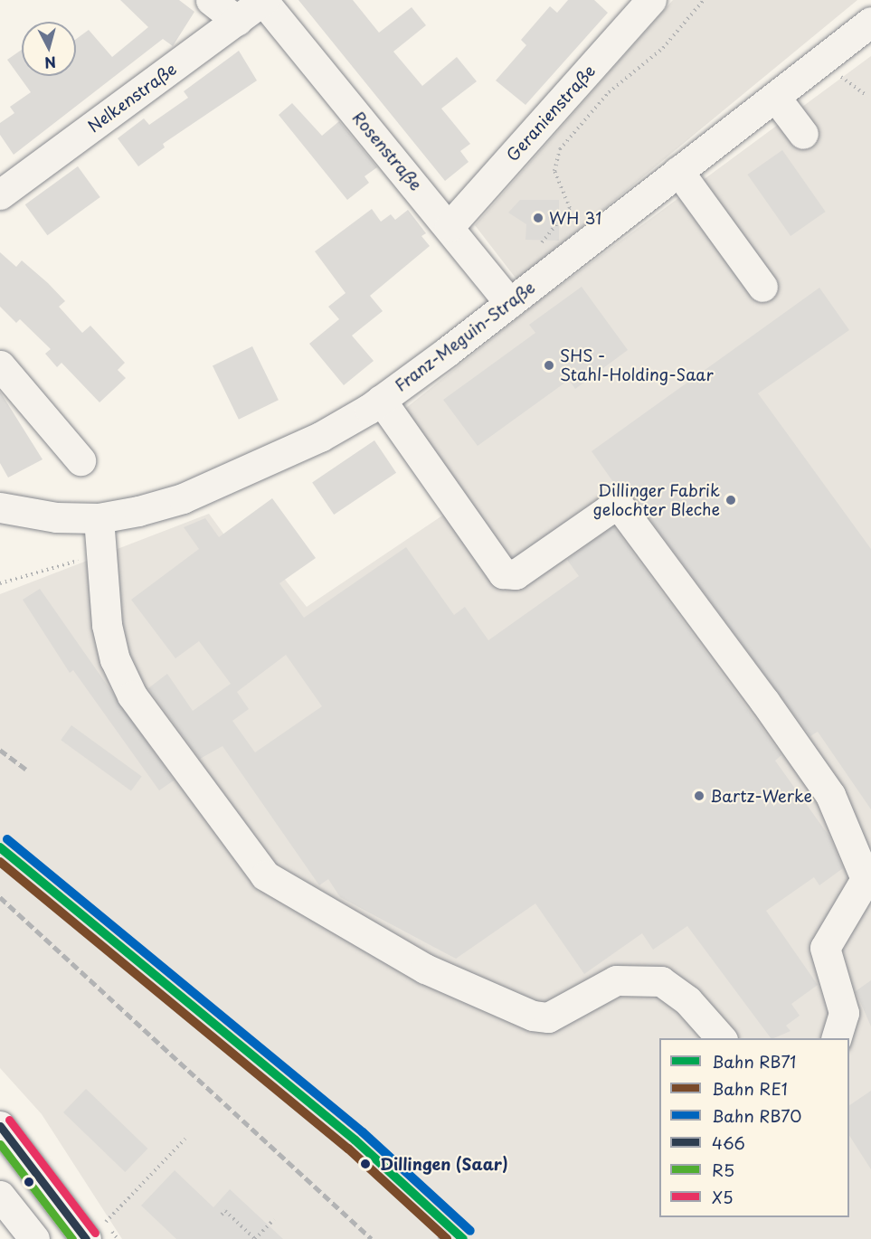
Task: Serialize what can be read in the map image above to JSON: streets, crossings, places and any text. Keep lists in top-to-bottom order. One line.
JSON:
{"streets":{"street":["Nelkenstraße","Geranienstraße","Rosenstraße","Franz-Meguin-Straße"]},"crossings":[["Nelkenstraße","Rosenstraße"],["Geranienstraße","Rosenstraße"],["Rosenstraße","Franz-Meguin-Straße"]],"places":["WH 31","SHS - Stahl-Holding-Saar","Dillinger Fabrik gelochter Bleche","Bartz-Werke","Dillingen (Saar)"],"lines":["rail line RB70","rail line RB71","rail line RE1","transit line X5","transit line 466","transit line R5"],"legend":["Bahn RB71","Bahn RE1","Bahn RB70","466","R5","X5"],"north":"bottom"}
